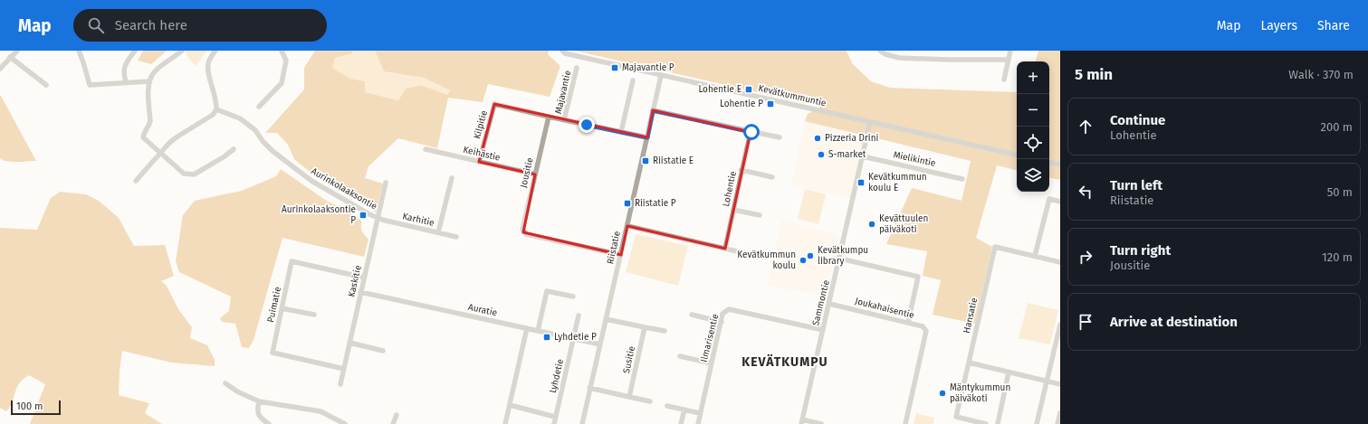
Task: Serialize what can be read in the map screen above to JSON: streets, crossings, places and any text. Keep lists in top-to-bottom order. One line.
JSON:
{"streets":{"street":["Majavantie","Kevätkummuntie","Kilpitie","Keihästie","Mielikintie","Jousitie","Aurinkolaaksontie","Lohentie","Karhitie","Riistatie","Kaskitie","Sammontie","Puimatie","Joukahaisentie","Auratie","Hansatie","Ilmarisentie","Susitie","Lyhdetie"]},"crossings":[["Kevätkummuntie","Riistatie"],["Kevätkummuntie","Sammontie"],["Kilpitie","Keihästie"],["Kilpitie","Jousitie"],["Keihästie","Jousitie"],["Mielikintie","Sammontie"],["Jousitie","Riistatie"],["Aurinkolaaksontie","Karhitie"],["Aurinkolaaksontie","Kaskitie"],["Karhitie","Kaskitie"],["Riistatie","Auratie"],["Kaskitie","Puimatie"],["Kaskitie","Auratie"],["Sammontie","Joukahaisentie"],["Sammontie","Ilmarisentie"],["Auratie","Lyhdetie"]],"districts":["KEVÄTKUMPU"],"places":{"transit":["Majavantie P","Lohentie E","Lohentie P","Riistatie E","Kevätkummun koulu E","Riistatie P","Aurinkolaaksontie P","Lyhdetie P"],"other":["Pizzeria Drini","S-market","Kevättuulen päiväkoti","Kevätkumpu library","Kevätkummun koulu","Mäntykummun päiväkoti"]},"scale_bar":"100 m","page":{"header":"Map","search":"Search here","nav":["Map","Layers","Share"],"heading":["5 min","Walk · 370 m"],"map_buttons":["+","−"],"list":[["Continue","Lohentie","200 m"],["Turn left","Riistatie","50 m"],["Turn right","Jousitie","120 m"],"Arrive at destination"],"scale":"100 m"}}
